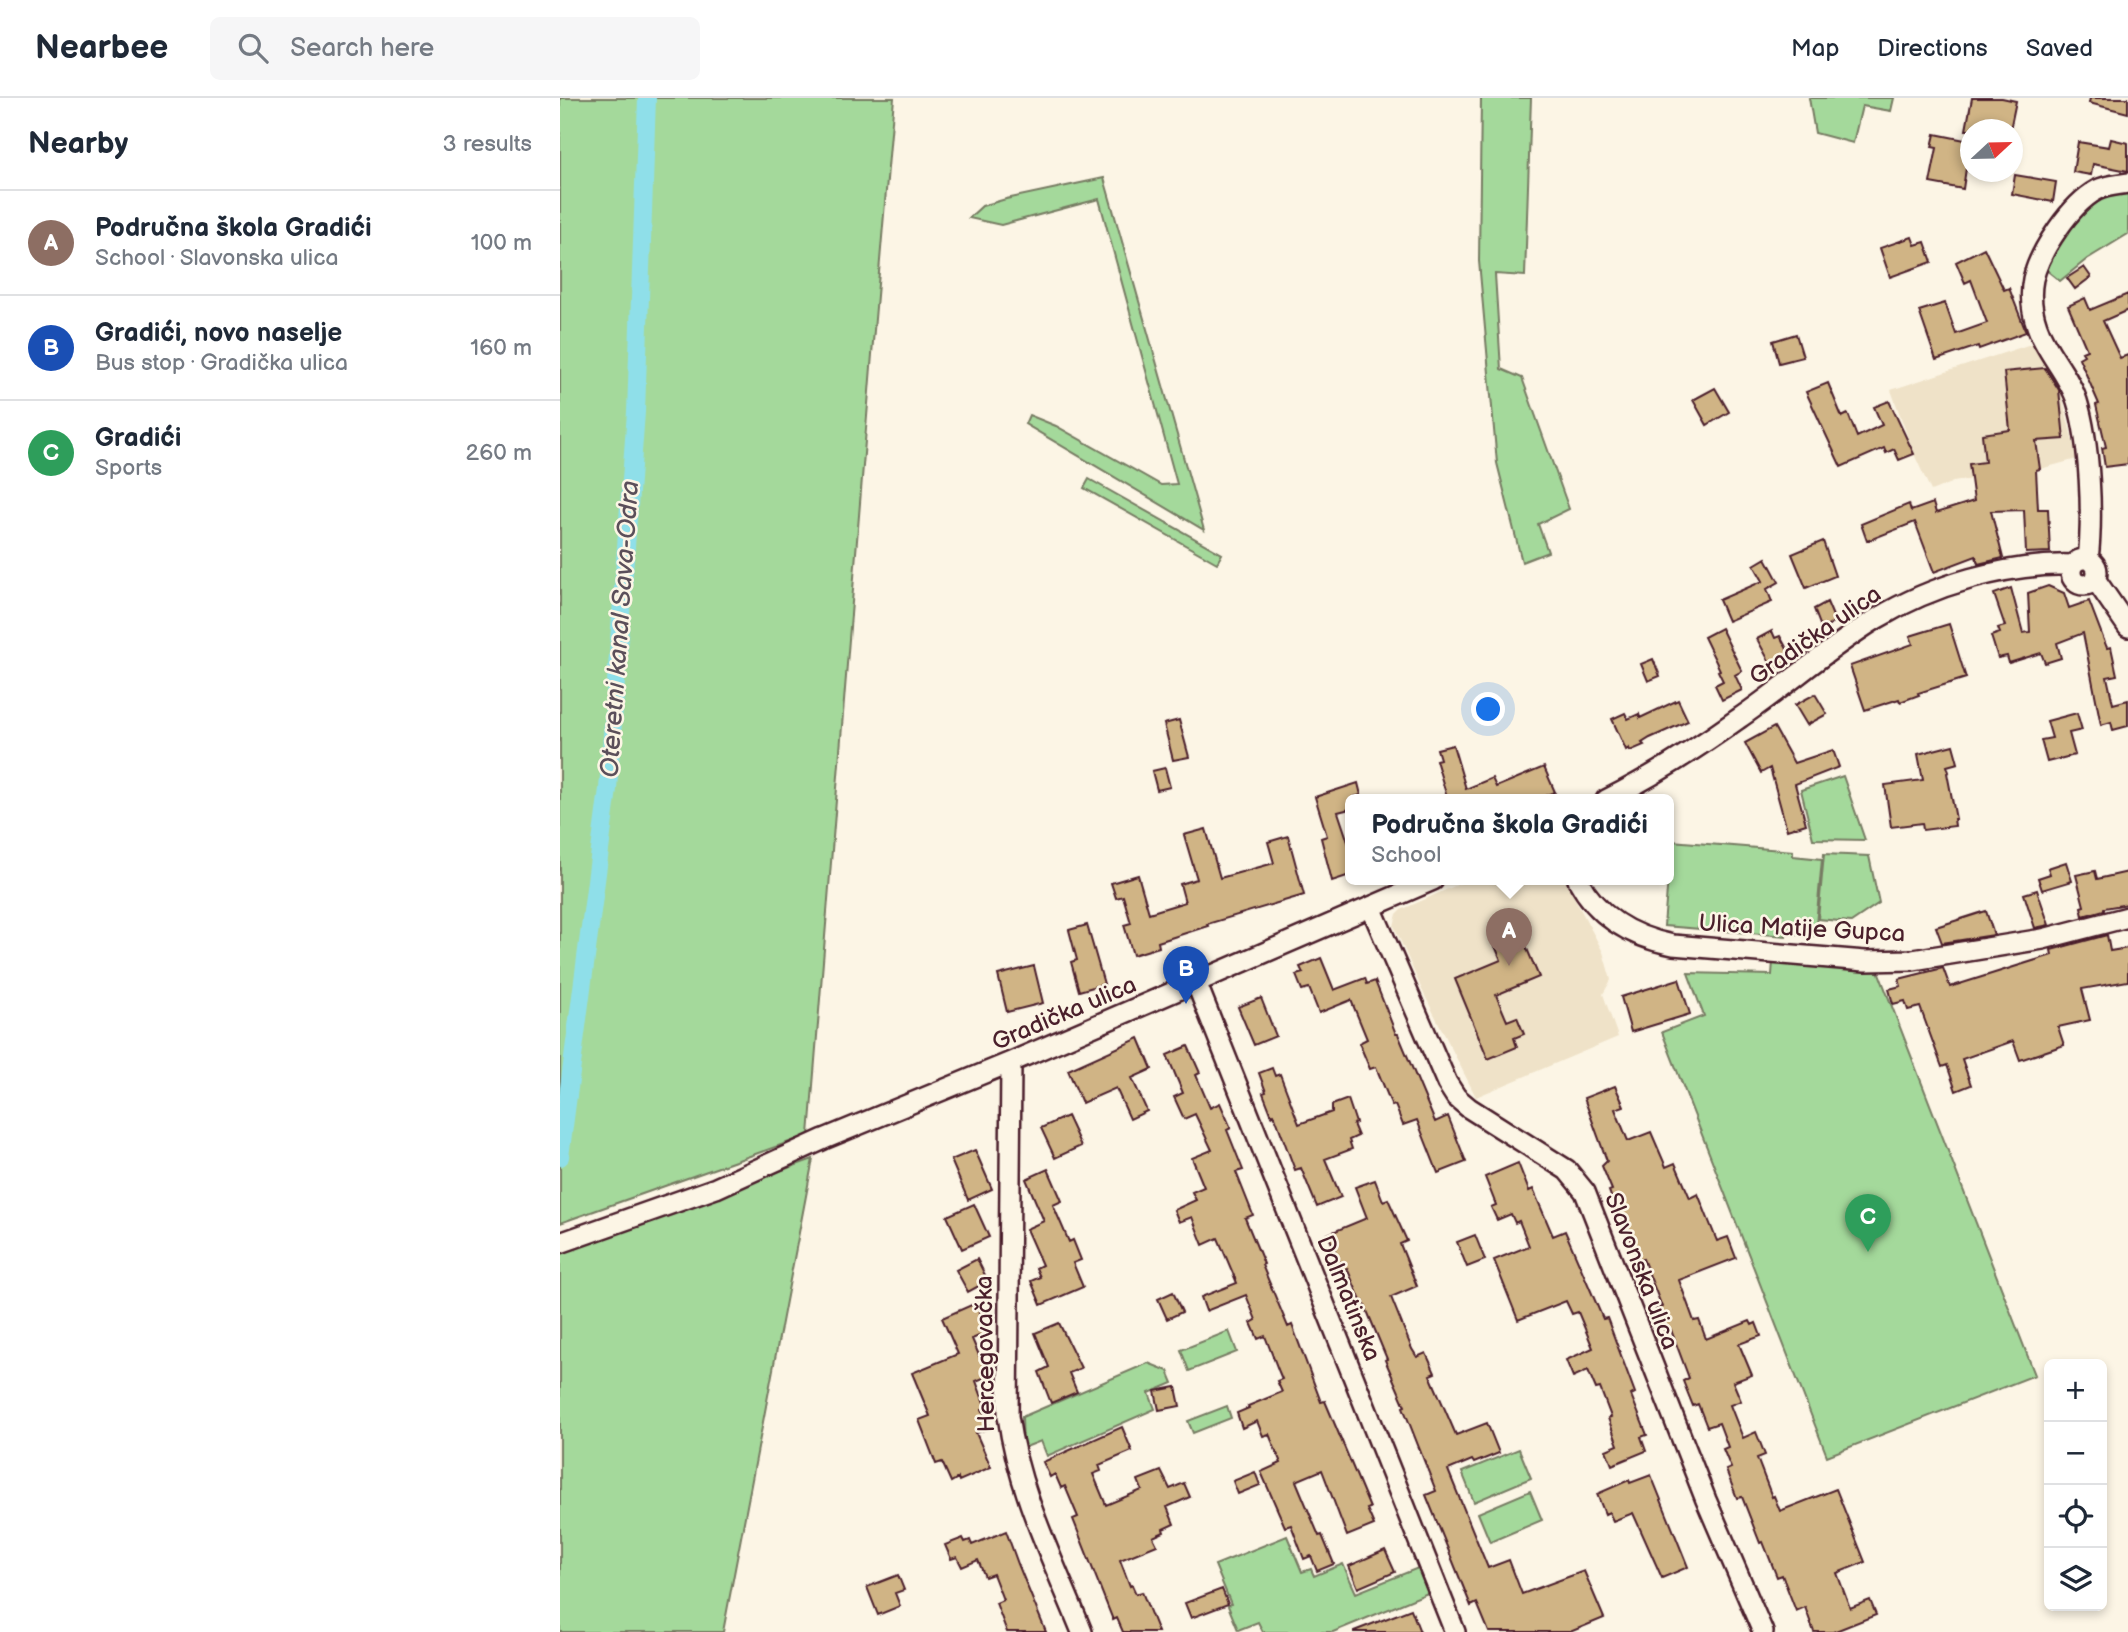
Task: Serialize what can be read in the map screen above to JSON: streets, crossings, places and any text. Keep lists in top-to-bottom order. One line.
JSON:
{"streets":{"street":["Gradička ulica","Ulica Matije Gupca","Slavonska ulica","Dalmatinska","Hercegovačka"]},"crossings":[["Gradička ulica","Slavonska ulica"],["Gradička ulica","Dalmatinska"],["Gradička ulica","Hercegovačka"]],"water":["Oteretni kanal Sava-Odra"],"north":"right","page":{"header":"Nearbee","search":"Search here","nav":["Map","Directions","Saved"],"heading":["Nearby","3 results"],"list":[{"mark":"A","name":"Područna škola Gradići","note":"School · Slavonska ulica","value":"100 m"},{"mark":"B","name":"Gradići, novo naselje","note":"Bus stop · Gradička ulica","value":"160 m"},{"mark":"C","name":"Gradići","note":"Sports","value":"260 m"}],"popup":["Područna škola Gradići","School"],"pins":["A","B","C"],"map_buttons":["+","−"]}}
